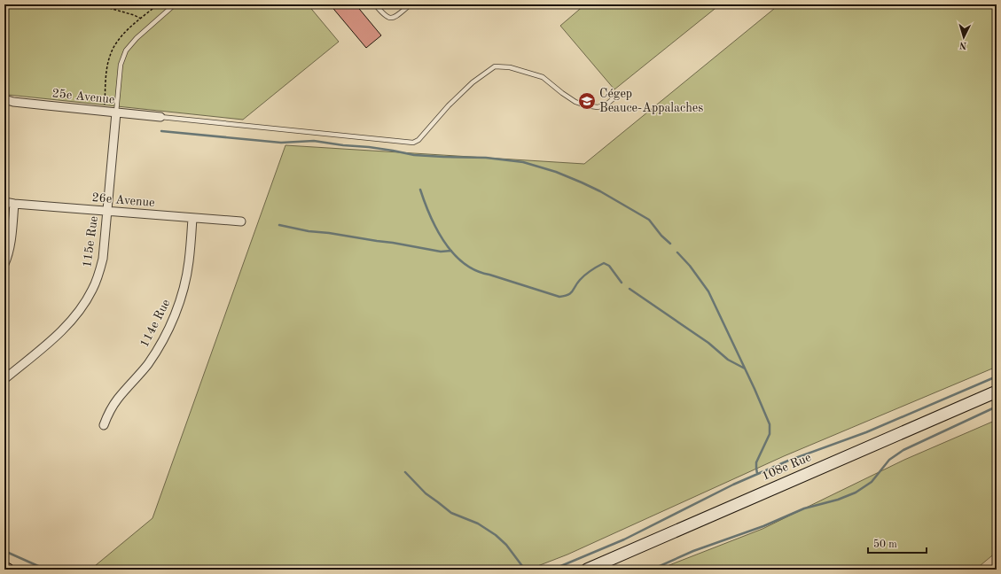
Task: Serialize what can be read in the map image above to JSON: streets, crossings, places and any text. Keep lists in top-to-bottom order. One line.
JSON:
{"streets":{"main road":["108e Rue"],"street":["25e Avenue","26e Avenue","115e Rue","114e Rue"]},"crossings":[["25e Avenue","115e Rue"],["26e Avenue","115e Rue"],["26e Avenue","114e Rue"]],"places":{"school or university":["Cégep Beauce-Appalaches"]},"scale_bar":"50 m","north":"bottom"}
